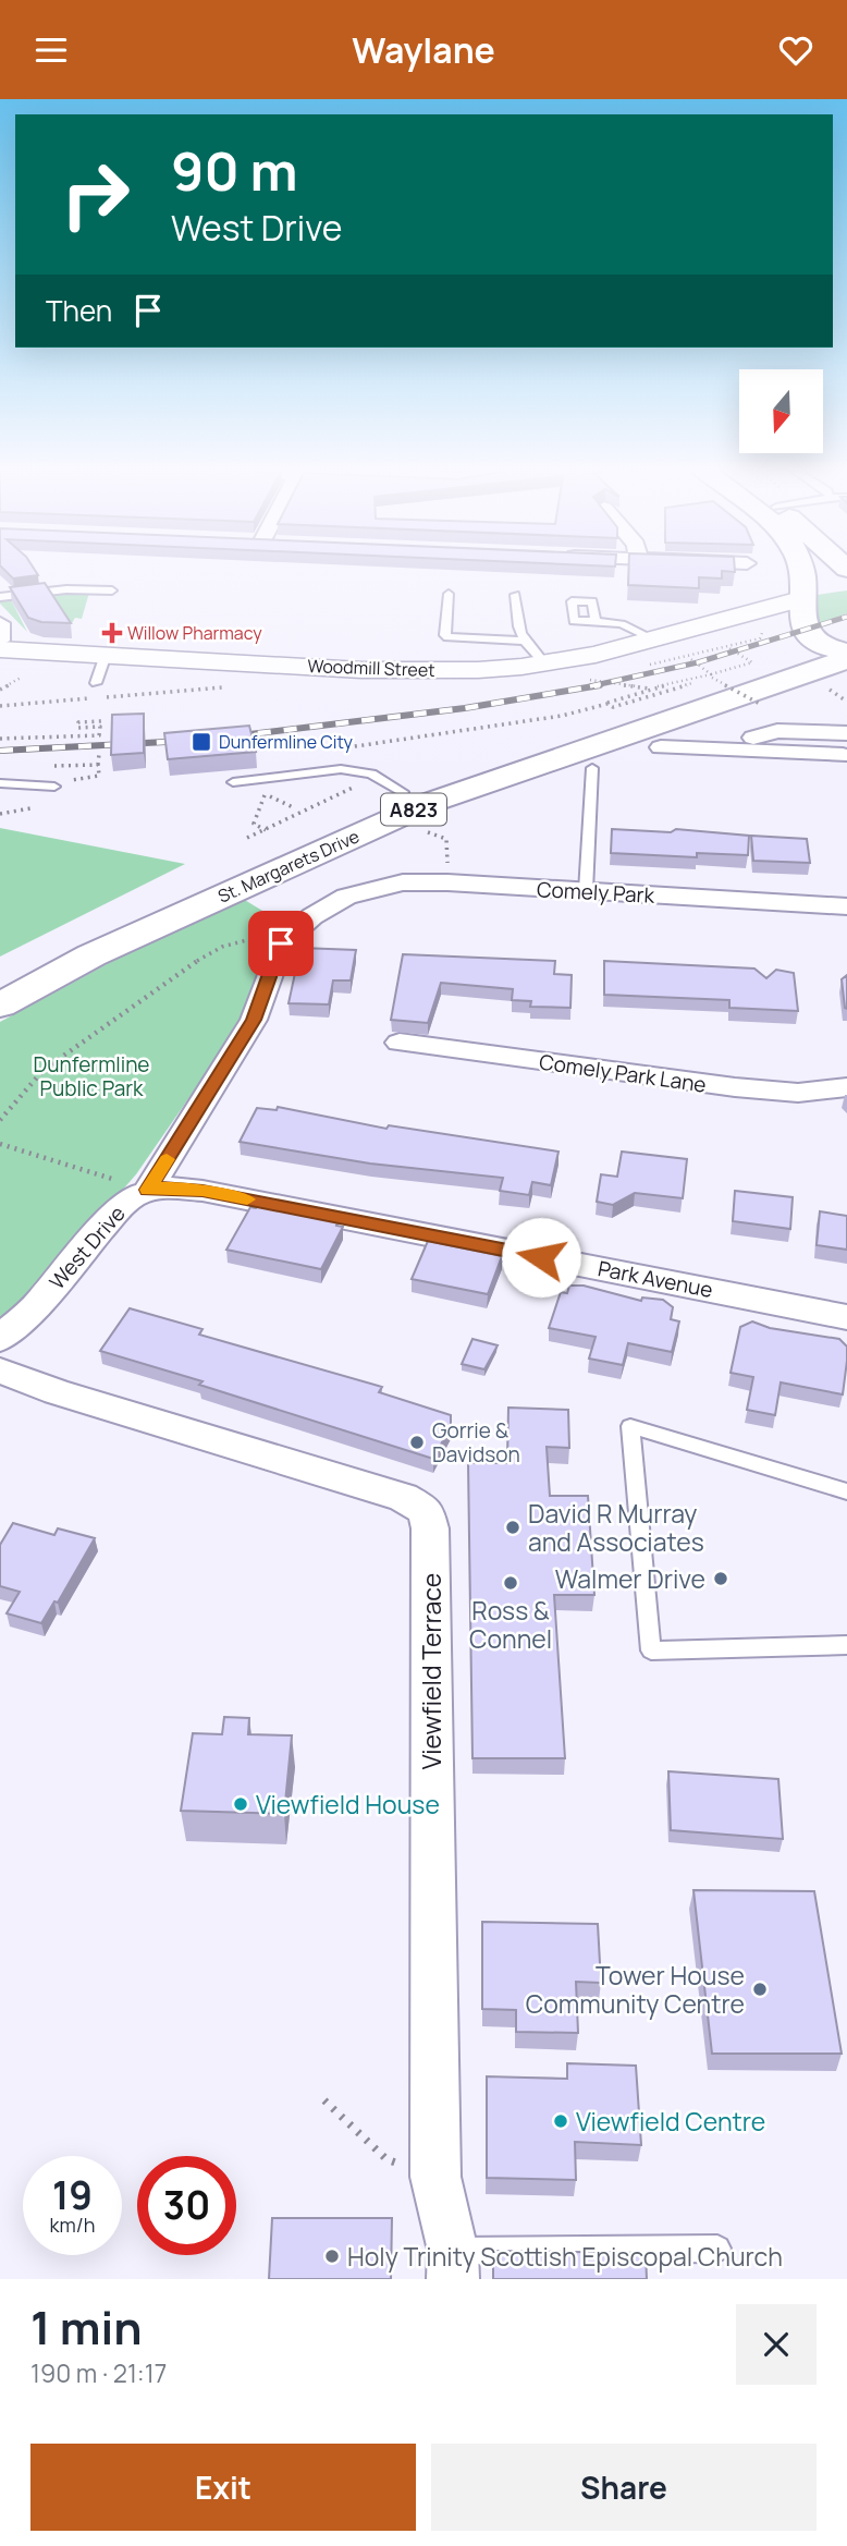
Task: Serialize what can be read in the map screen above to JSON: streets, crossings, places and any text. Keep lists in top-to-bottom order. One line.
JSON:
{"streets":{"main road":["A823","St. Margarets Drive"],"street":["Woodmill Street","Comely Park","Comely Park Lane","West Drive","Park Avenue","Viewfield Terrace"]},"crossings":[["Woodmill Street","St. Margarets Drive"],["Comely Park","West Drive"],["West Drive","Park Avenue"]],"parks":["Dunfermline Public Park"],"places":{"health":["Willow Pharmacy"],"transit":["Dunfermline City"],"other":["Gorrie & Davidson","David R Murray and Associates","Walmer Drive","Ross & Connel","Viewfield House","Tower House Community Centre","Viewfield Centre","Holy Trinity Scottish Episcopal Church"]},"north":"bottom","page":{"header":"Waylane","turn":["90 m","West Drive"],"then":"Then","speed":"19 km/h","limit":"30","heading":["1 min","190 m · 21:17"],"buttons":["Exit","Share"]}}
